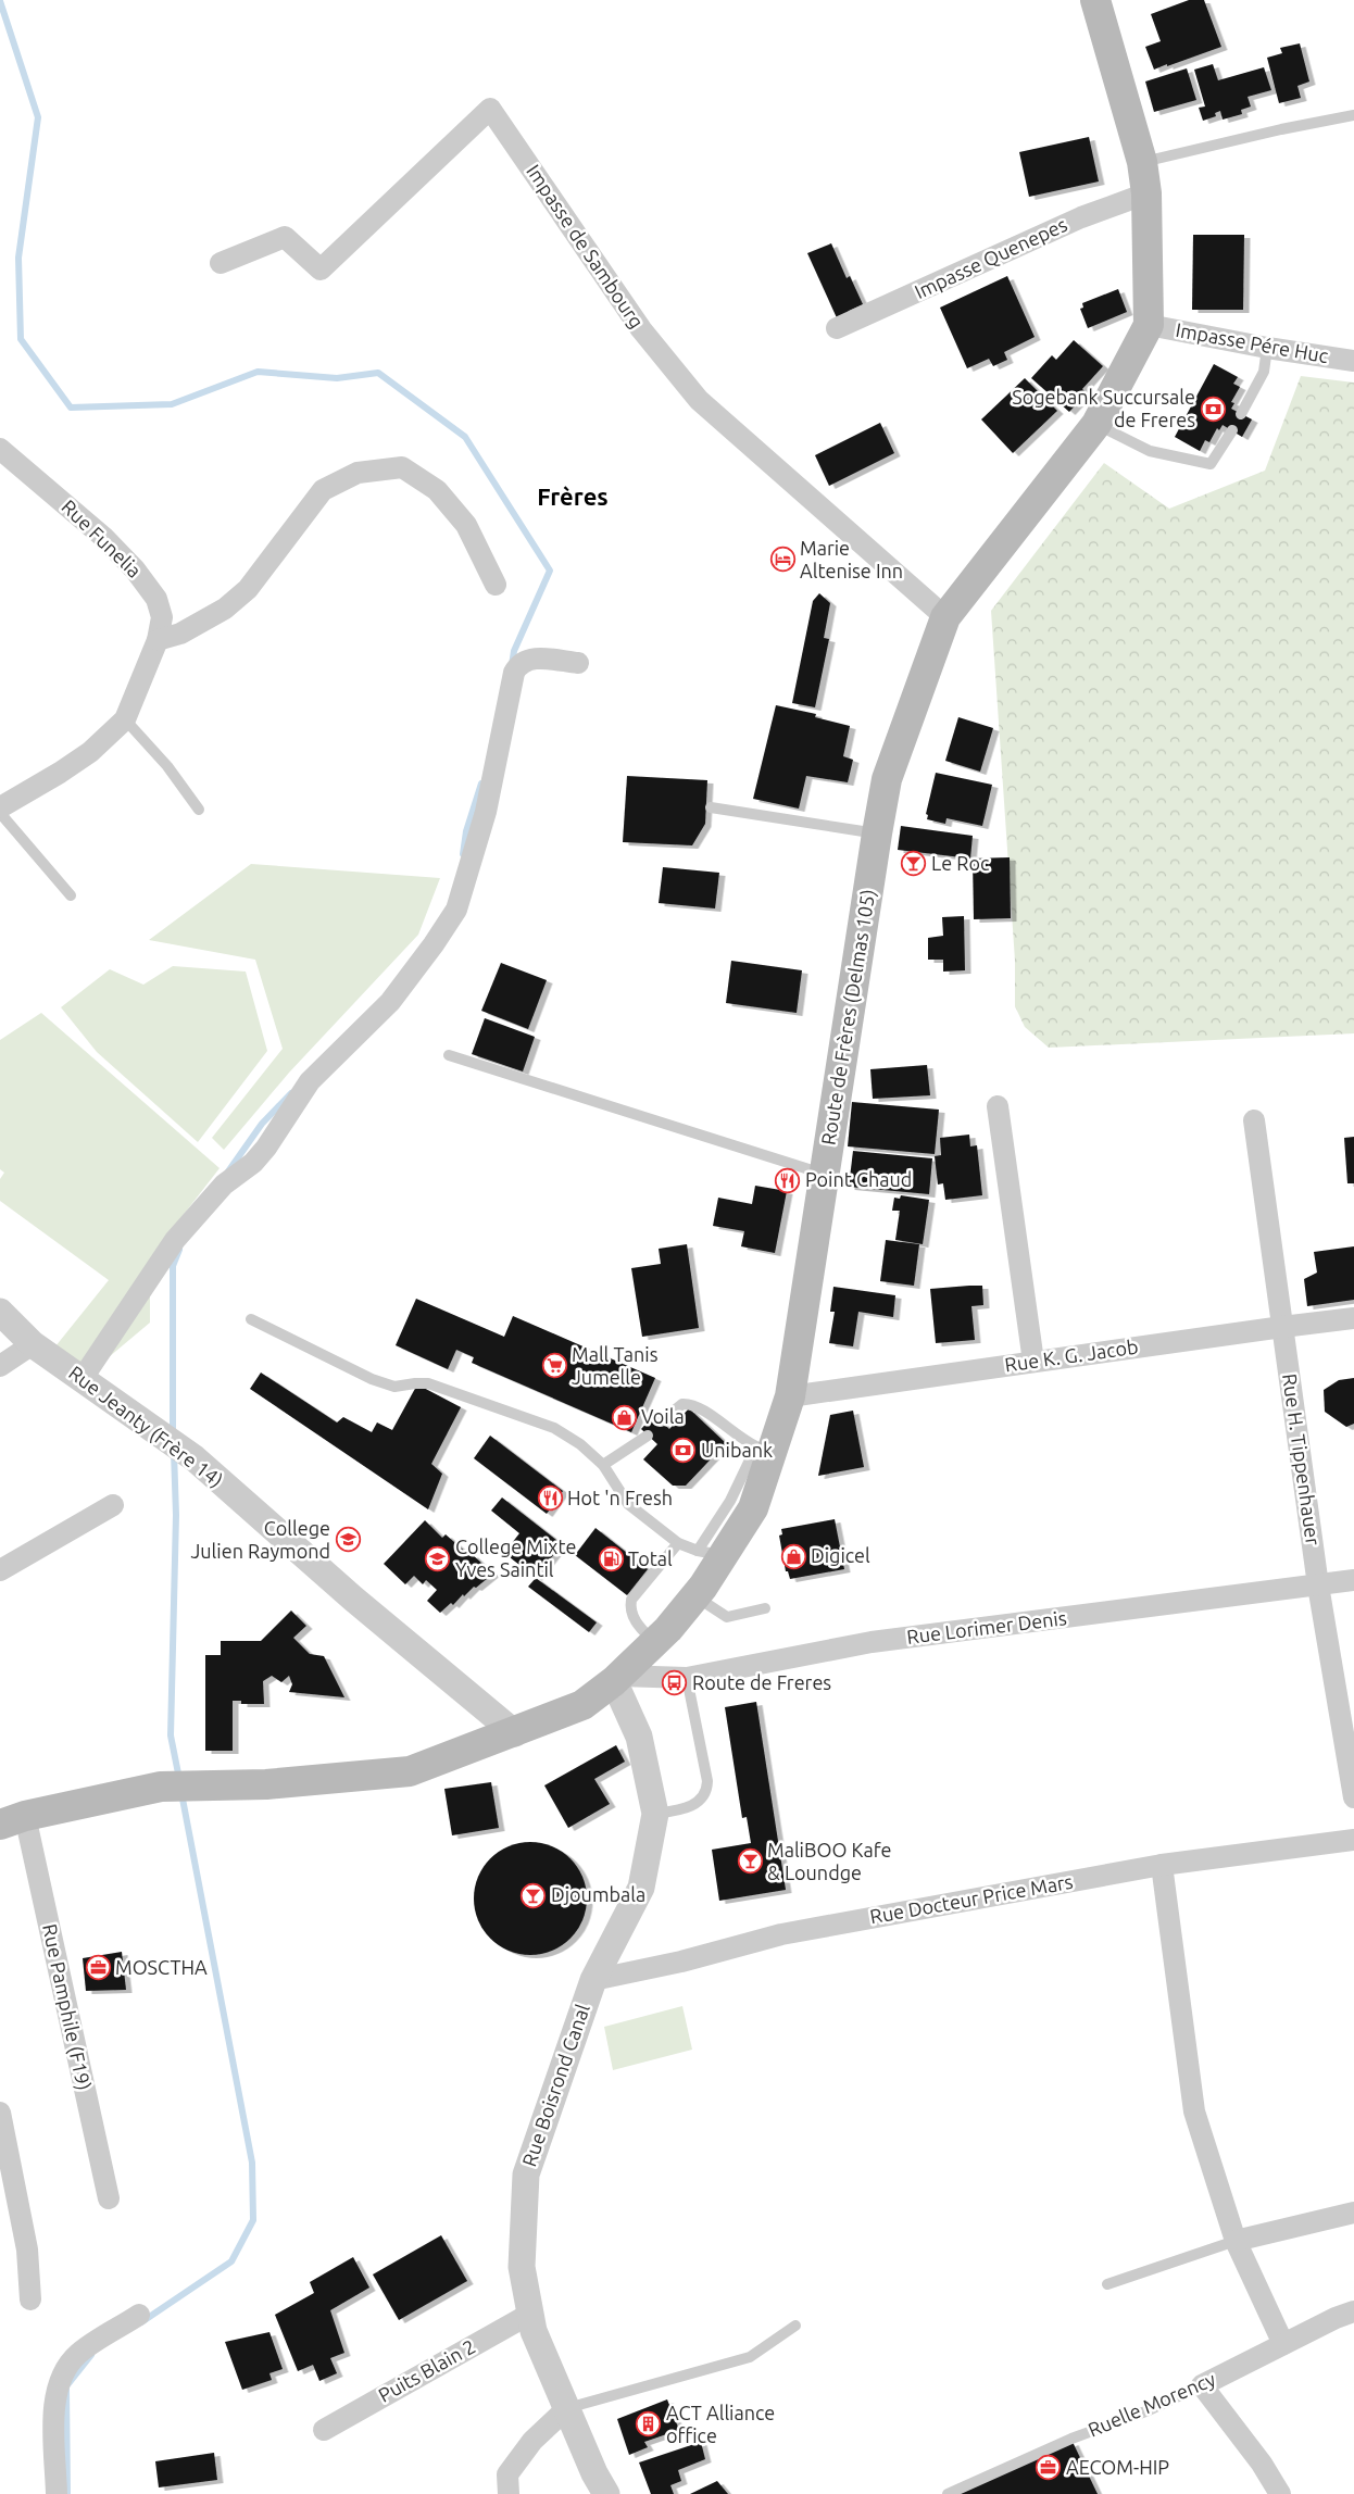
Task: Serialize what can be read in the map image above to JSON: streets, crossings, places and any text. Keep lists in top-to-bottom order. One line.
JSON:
{"streets":{"main road":["Route de Frères (Delmas 105)"],"street":["Impasse de Sambourg","Impasse Quenepes","Impasse Pére Huc","Rue Funelia","Rue K. G. Jacob","Rue Jeanty (Frère 14)","Rue H. Tippenhauer","Rue Lorimer Denis","Rue Docteur Price Mars","Rue Pamphile (F19)","Rue Boisrond Canal","Puits Blain 2","Ruelle Morency"]},"crossings":[["Impasse de Sambourg","Route de Frères (Delmas 105)"],["Impasse Quenepes","Route de Frères (Delmas 105)"],["Impasse Pére Huc","Route de Frères (Delmas 105)"],["Route de Frères (Delmas 105)","Rue K. G. Jacob"],["Route de Frères (Delmas 105)","Rue Jeanty (Frère 14)"],["Route de Frères (Delmas 105)","Rue Lorimer Denis"],["Route de Frères (Delmas 105)","Rue Pamphile (F19)"],["Route de Frères (Delmas 105)","Rue Boisrond Canal"],["Rue K. G. Jacob","Rue H. Tippenhauer"],["Rue H. Tippenhauer","Rue Lorimer Denis"],["Rue Lorimer Denis","Rue Boisrond Canal"],["Rue Docteur Price Mars","Rue Boisrond Canal"],["Rue Boisrond Canal","Puits Blain 2"]],"districts":["Frères"],"places":{"bank":["Sogebank Succursale de Freres","Unibank"],"hotel":["Marie Altenise Inn"],"bar":["Le Roc","MaliBOO Kafe & Loundge","Djoumbala"],"restaurant":["Point Chaud","Hot 'n Fresh"],"supermarket":["Mall Tanis Jumelle"],"shop":["Voila","Digicel"],"school or university":["College Julien Raymond","College Mixte Yves Saintil"],"fuel station":["Total"],"bus stop":["Route de Freres"],"office":["MOSCTHA","AECOM-HIP"],"building":["ACT Alliance office"]}}
